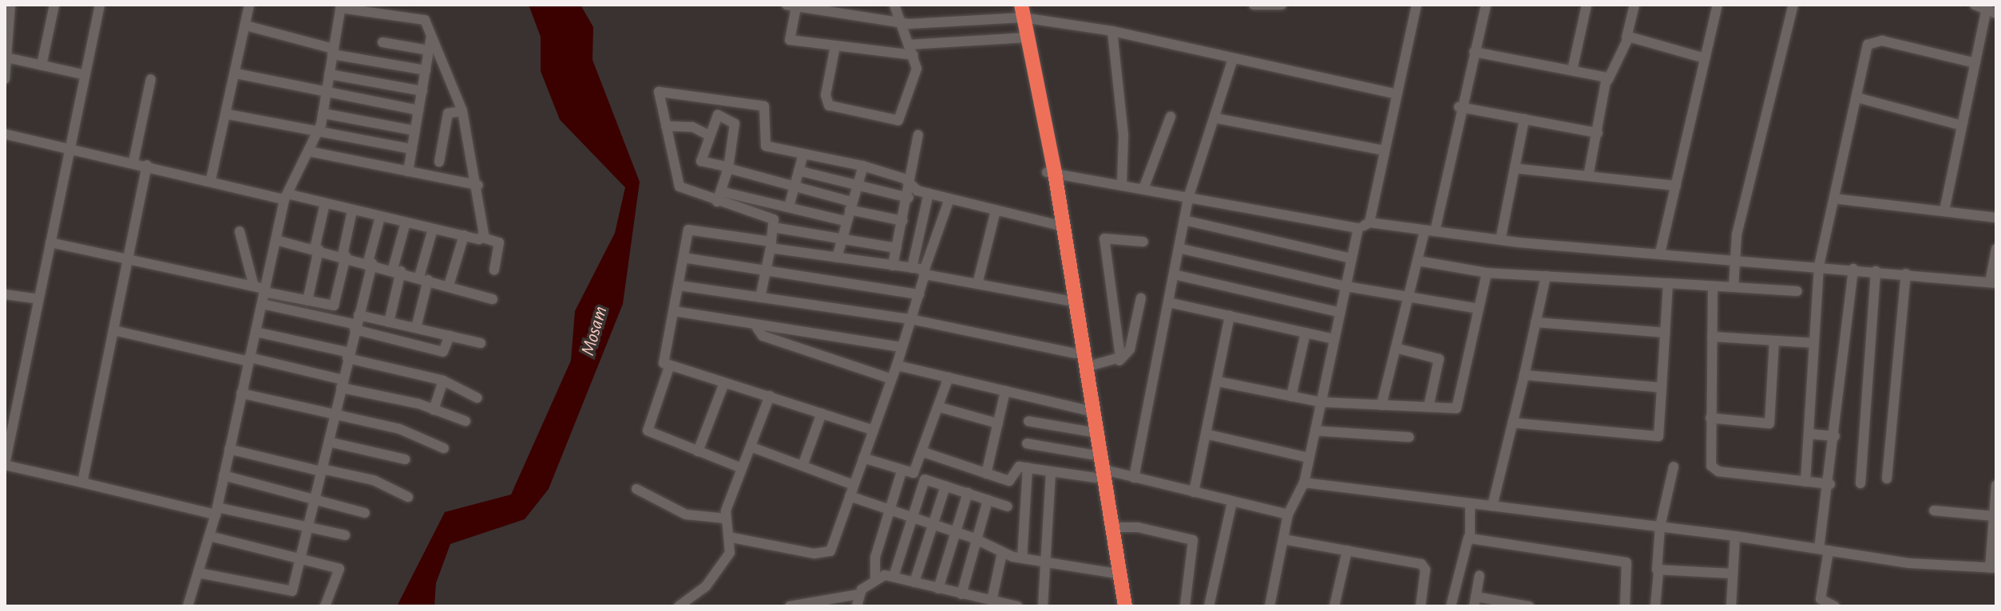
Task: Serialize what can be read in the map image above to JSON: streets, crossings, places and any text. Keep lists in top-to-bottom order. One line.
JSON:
{"water":["Mosam"]}
